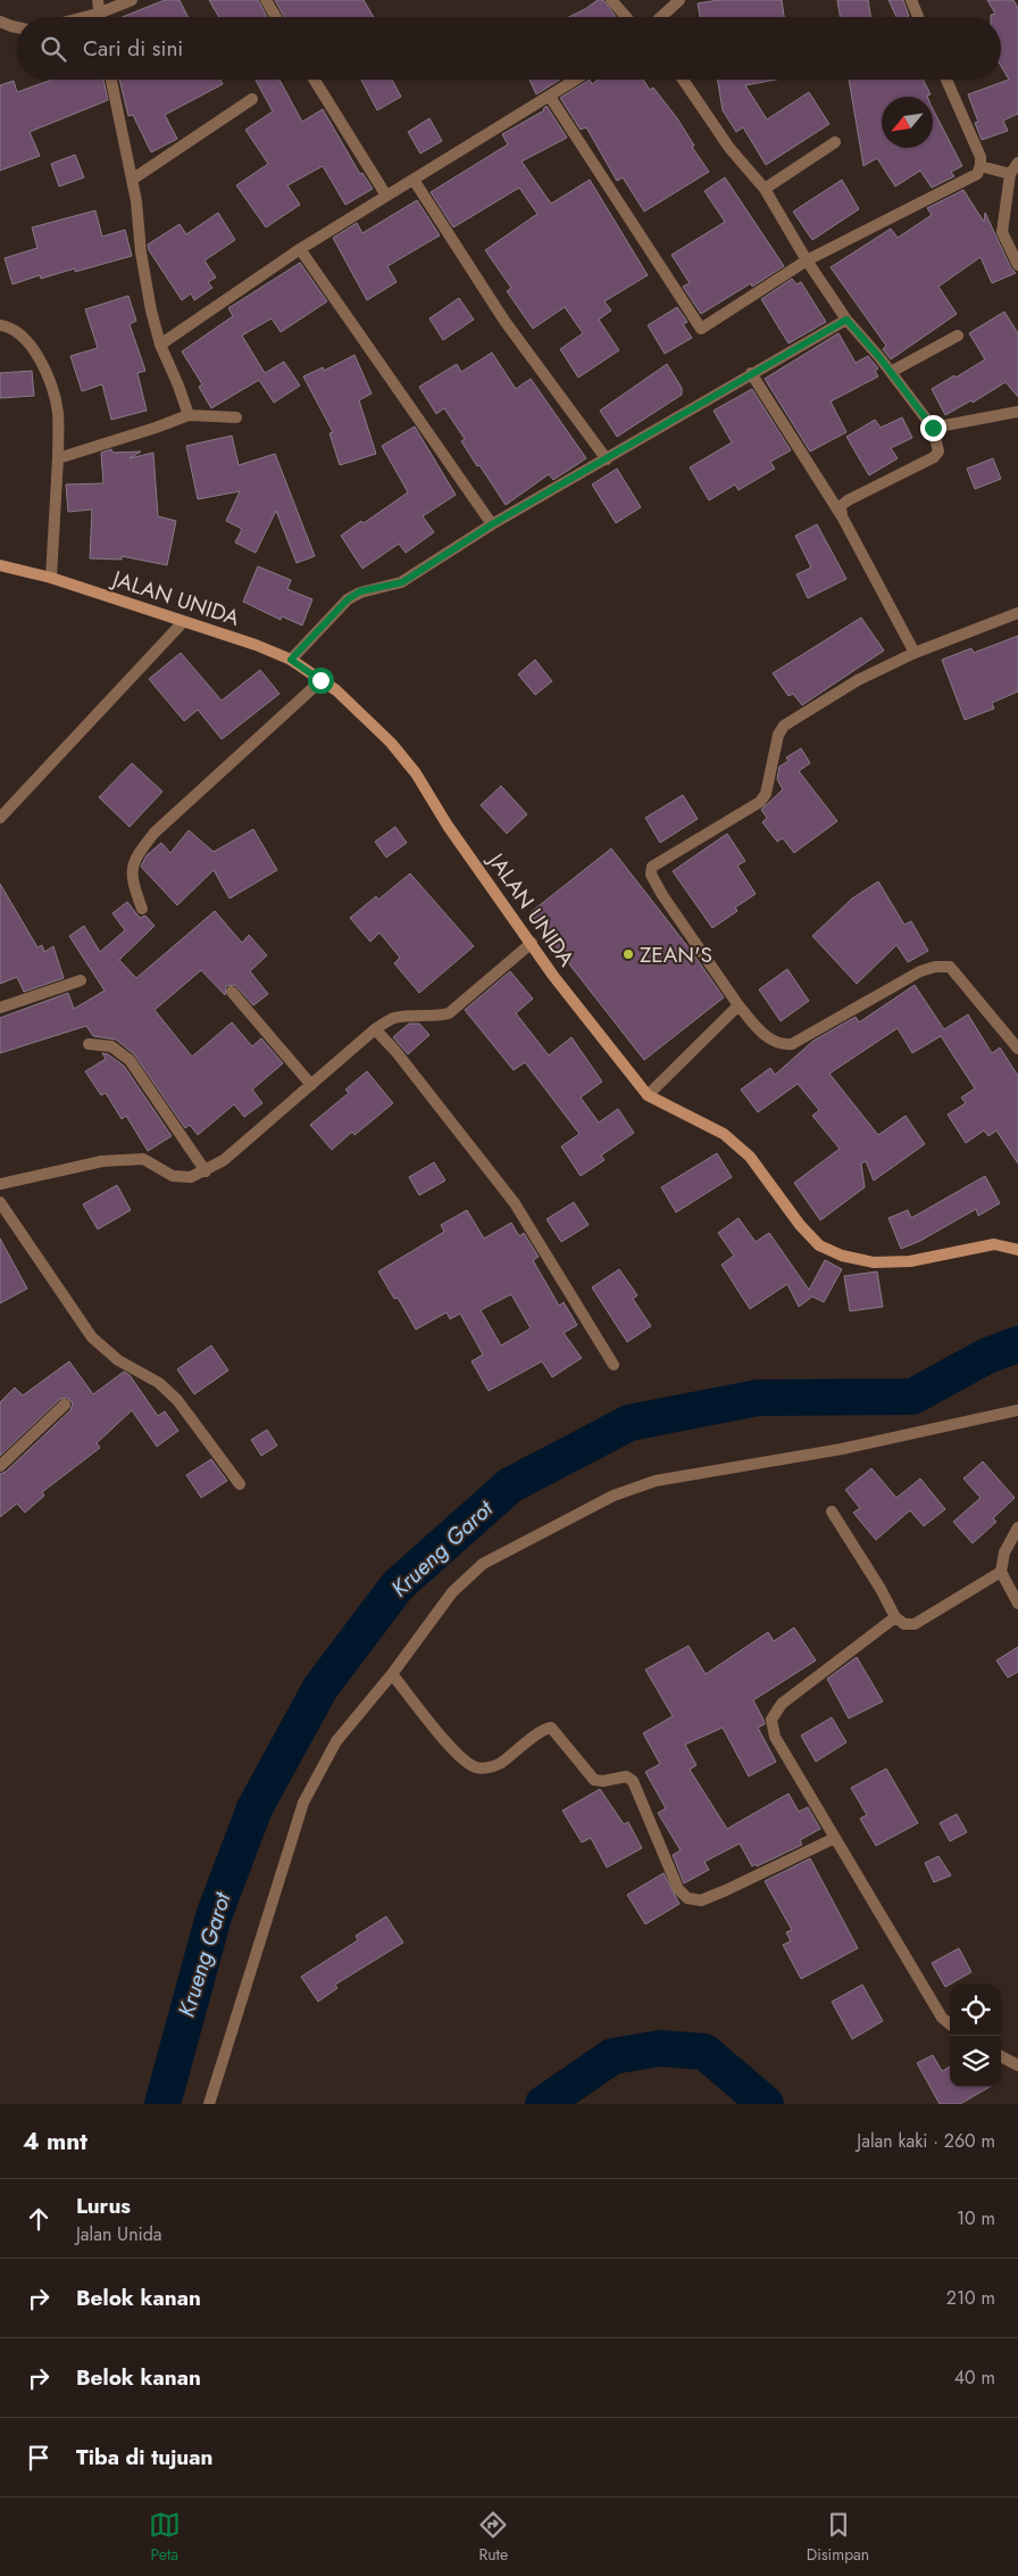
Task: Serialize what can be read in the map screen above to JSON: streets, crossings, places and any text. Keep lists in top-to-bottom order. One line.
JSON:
{"streets":{"street":["JALAN UNIDA"]},"water":["Krueng Garot"],"places":["ZEAN'S"],"north":"bottom left","page":{"search":"Cari di sini","heading":["4 mnt","Jalan kaki · 260 m"],"list":[["Lurus","Jalan Unida","10 m"],["Belok kanan","210 m"],["Belok kanan","40 m"],"Tiba di tujuan"],"nav":["Peta","Rute","Disimpan"]}}
